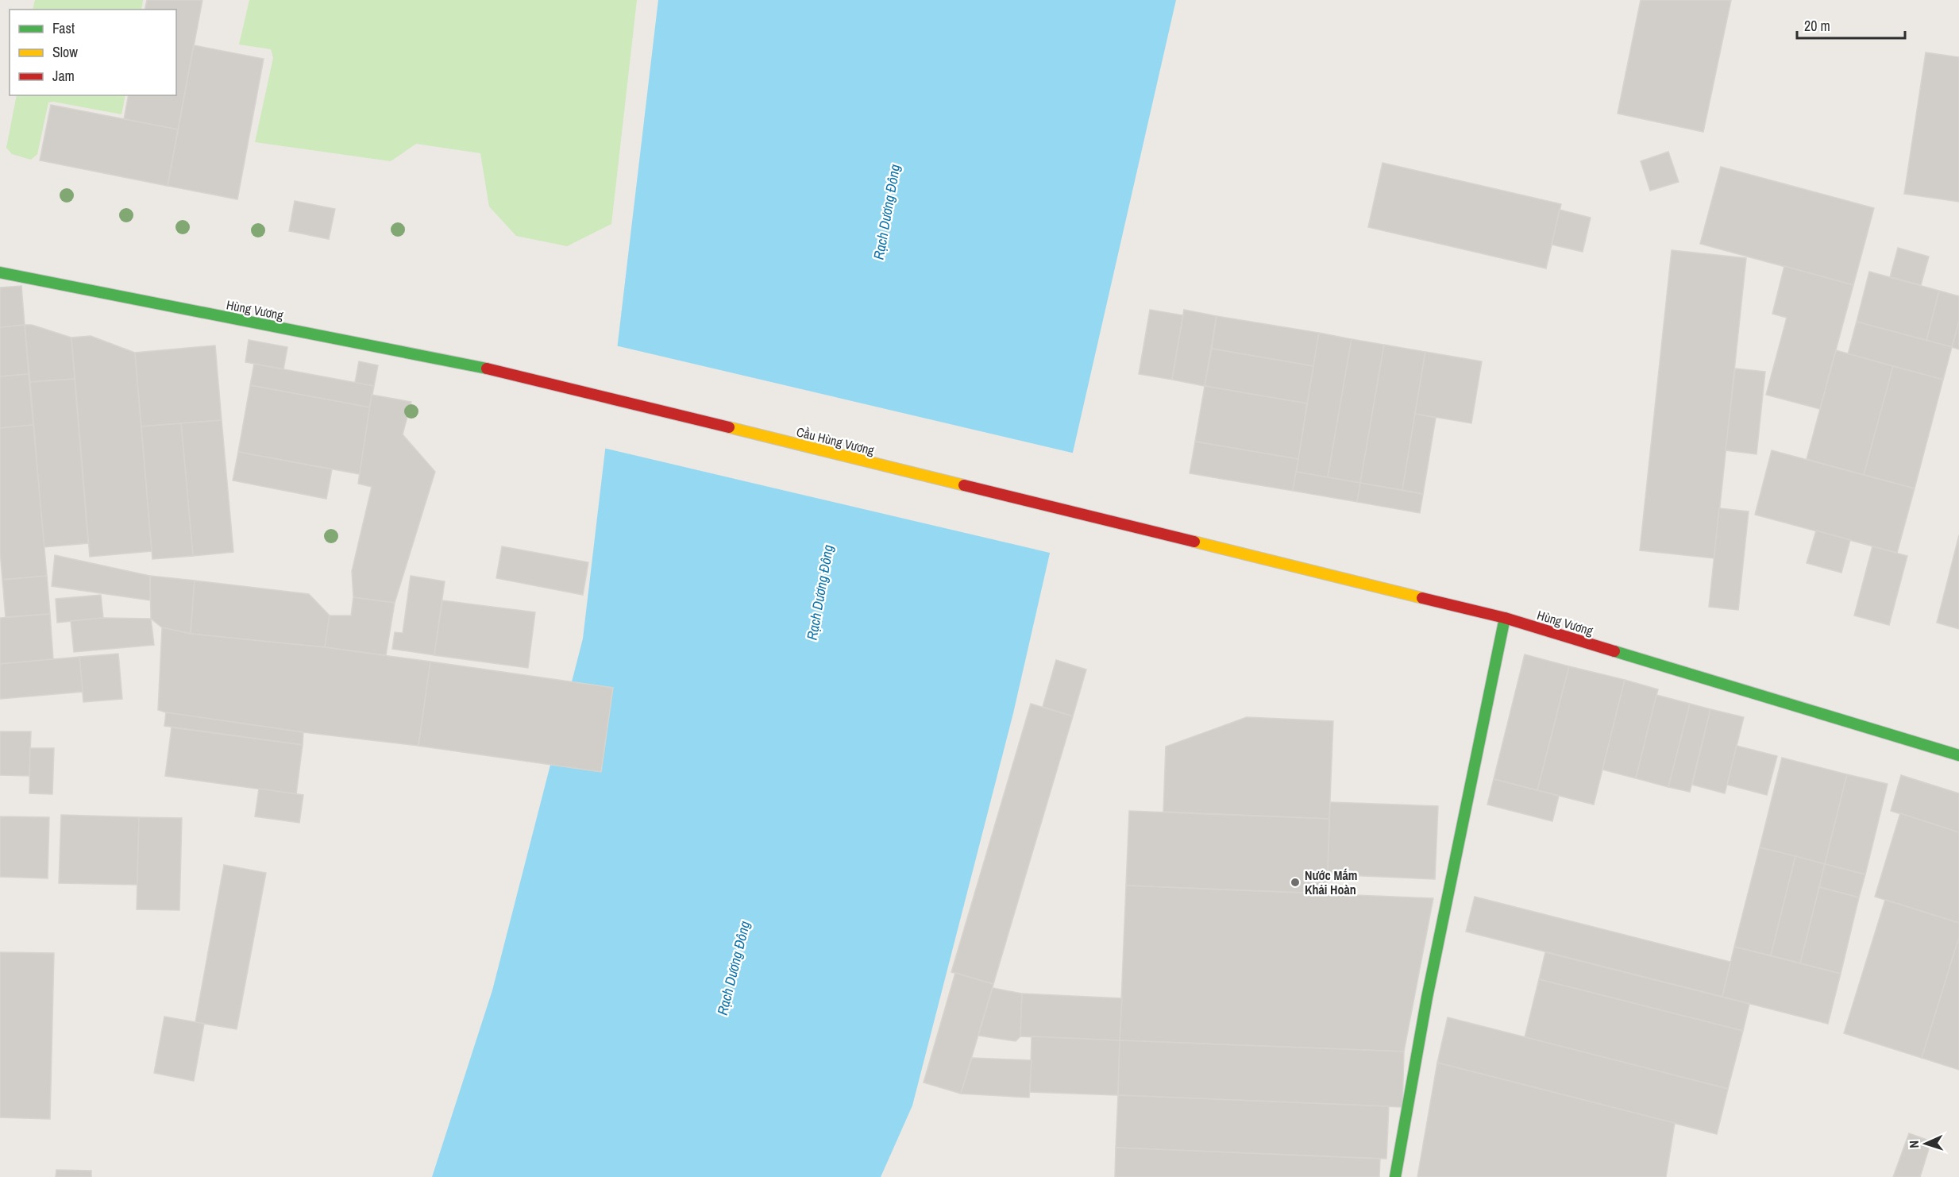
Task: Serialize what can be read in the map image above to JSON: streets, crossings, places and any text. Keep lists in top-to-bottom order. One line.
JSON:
{"streets":{"main road":["Hùng Vương","Cầu Hùng Vương"]},"crossings":[["Hùng Vương","Cầu Hùng Vương"]],"water":["Rạch Dương Đông"],"places":["Nước Mắm Khải Hoàn"],"legend":["Fast","Slow","Jam"],"scale_bar":"20 m","north":"left"}
